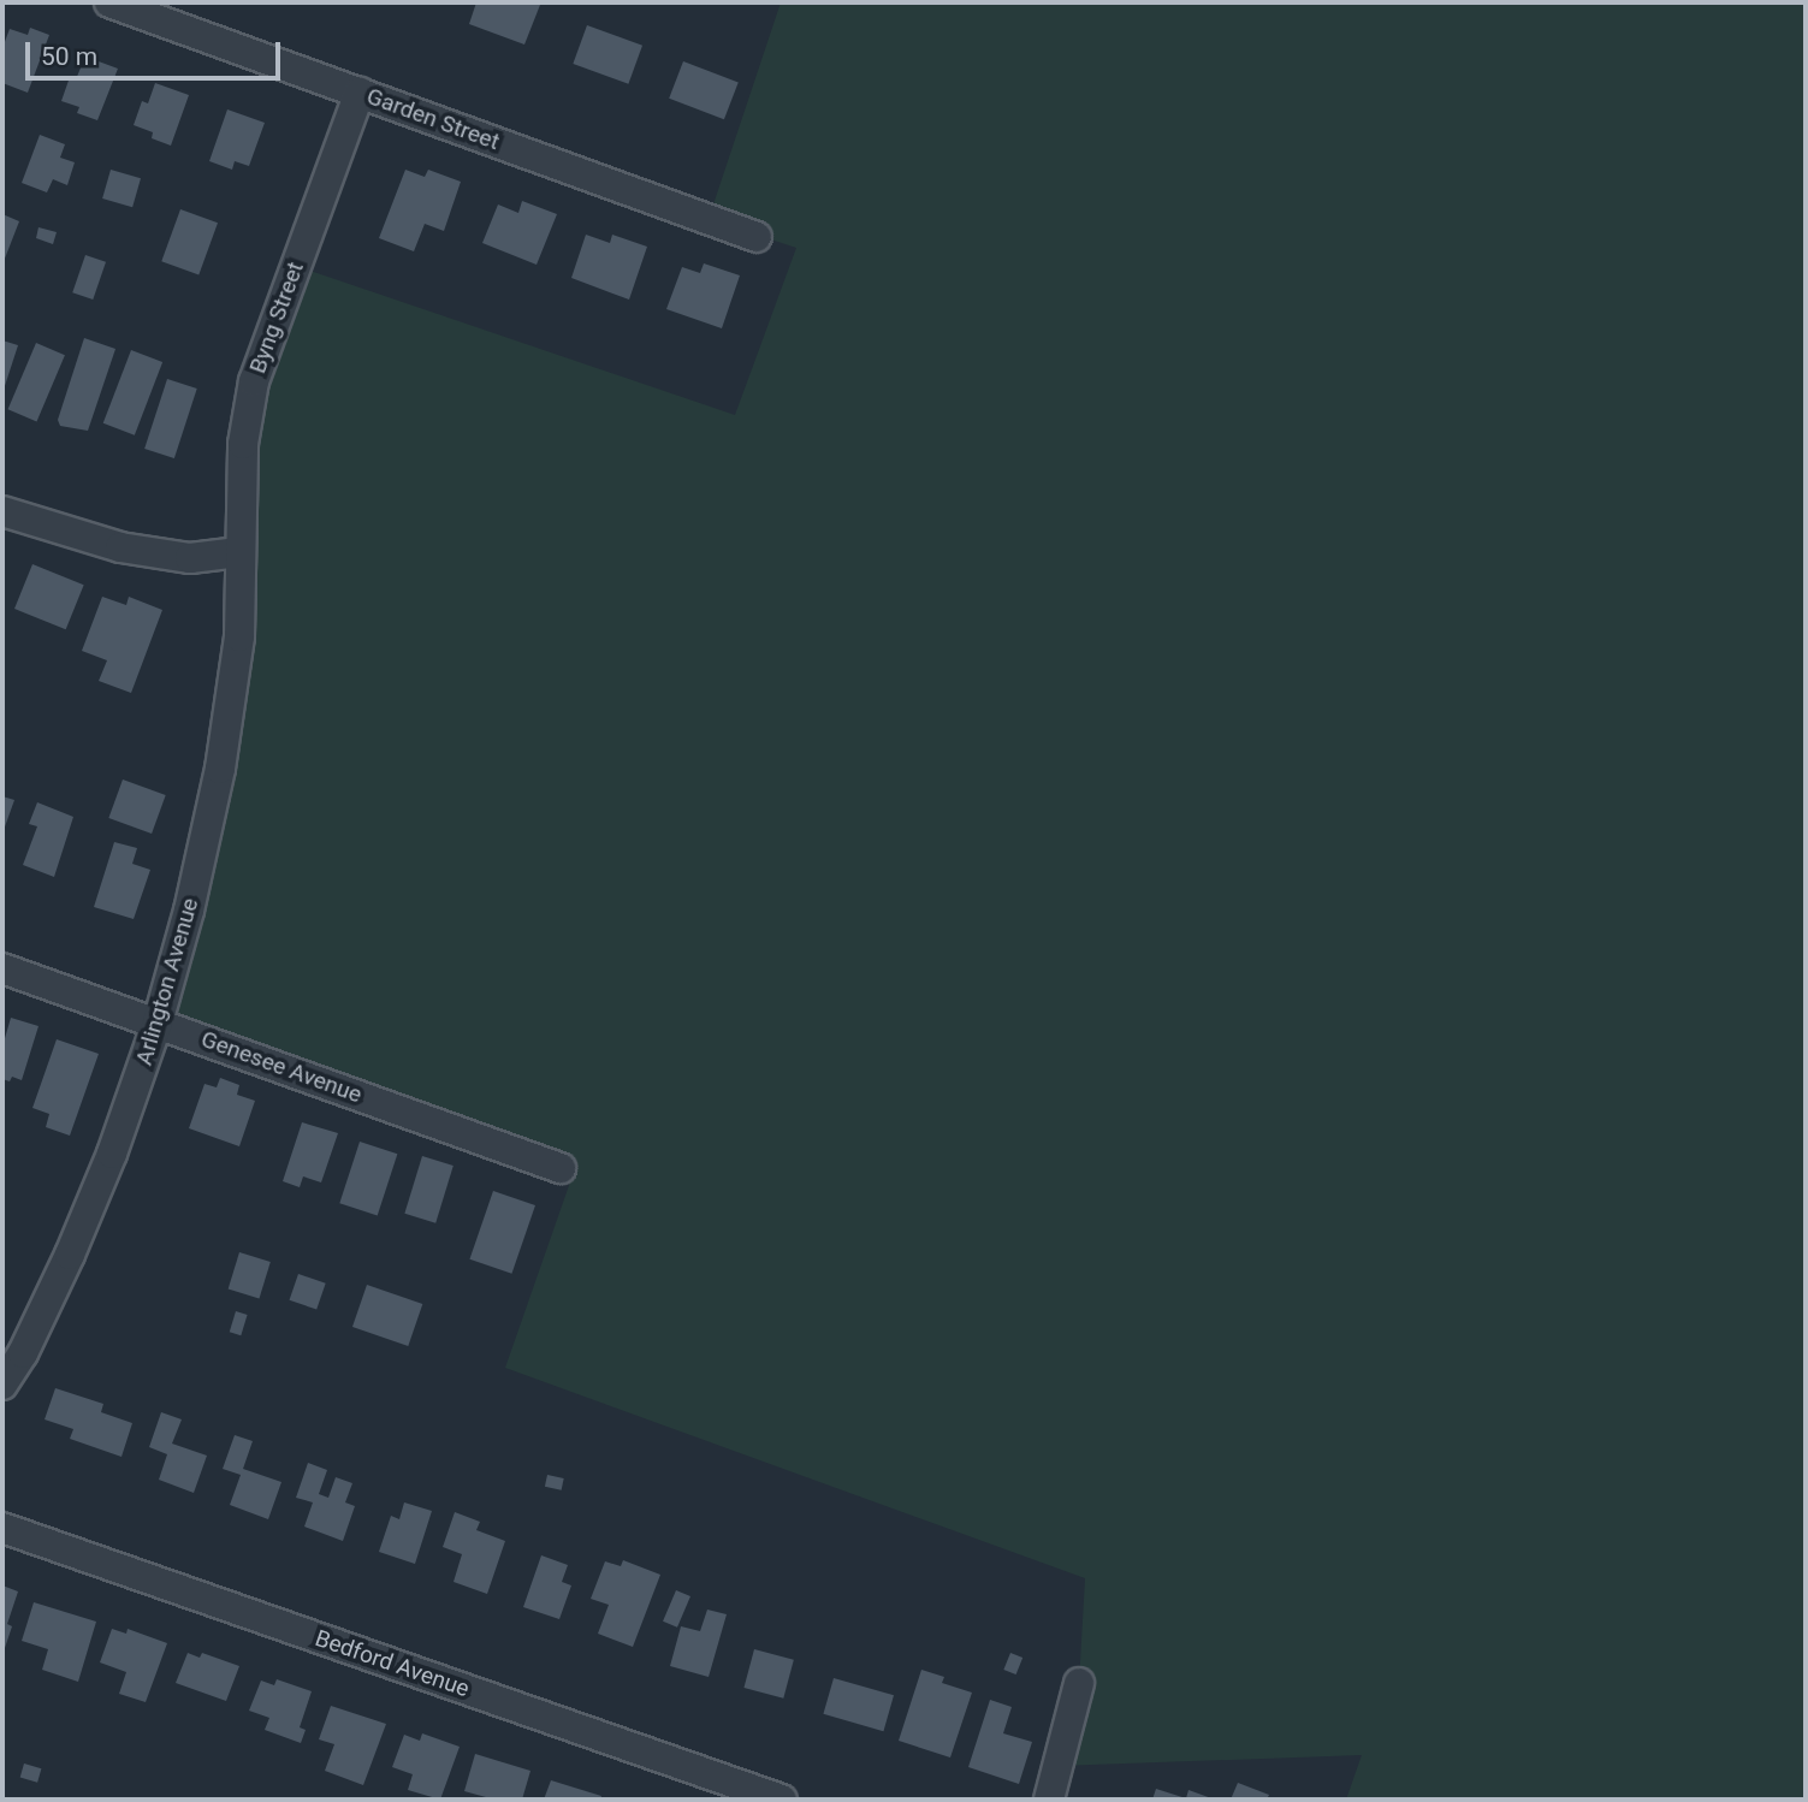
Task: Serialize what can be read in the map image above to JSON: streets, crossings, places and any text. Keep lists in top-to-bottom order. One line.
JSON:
{"streets":{"street":["Garden Street","Byng Street","Arlington Avenue","Genesee Avenue","Bedford Avenue"]},"crossings":[["Garden Street","Byng Street"],["Byng Street","Arlington Avenue"],["Arlington Avenue","Genesee Avenue"]],"scale_bar":"50 m"}
